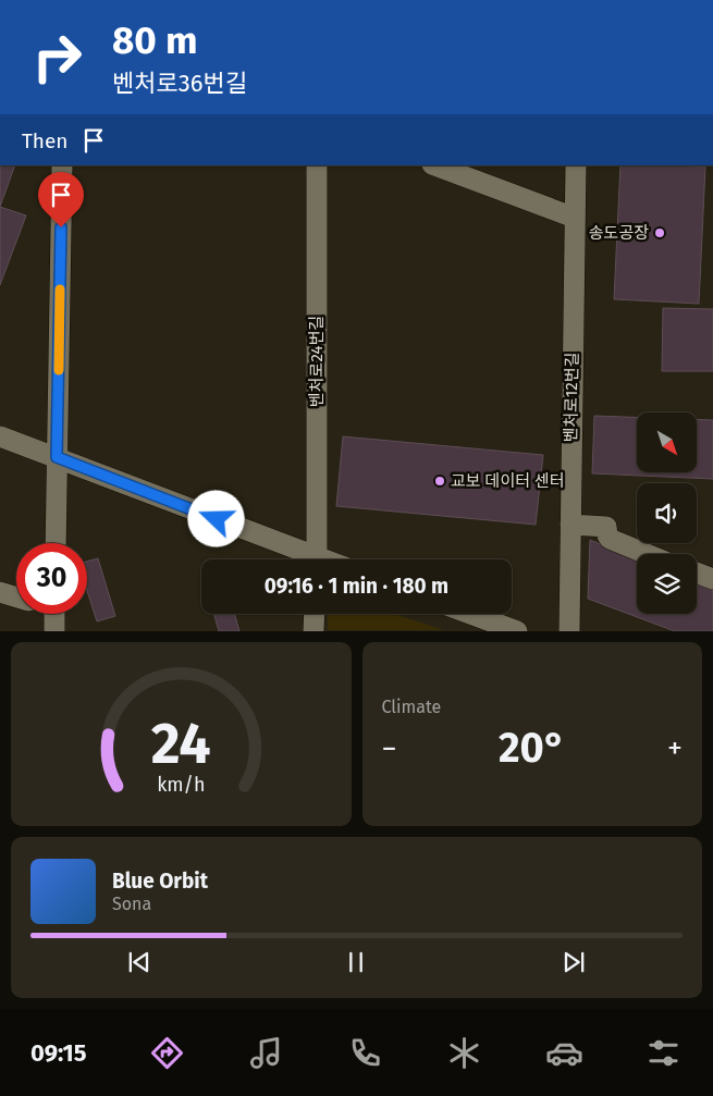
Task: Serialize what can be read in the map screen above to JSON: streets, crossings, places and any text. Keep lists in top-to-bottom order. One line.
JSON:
{"streets":{"street":["벤처로24번길","벤처로12번길"]},"places":["송도공장","교보 데이터 센터"],"north":"bottom right","page":{"turn":["80 m","벤처로36번길"],"then":"Then","limit":"30","trip":"09:16 · 1 min · 180 m","tile":"Climate","heat":["−","20°","+"],"song":["Blue Orbit","Sona"],"tabs":"09:15","gauge":["24","km/h"]}}
